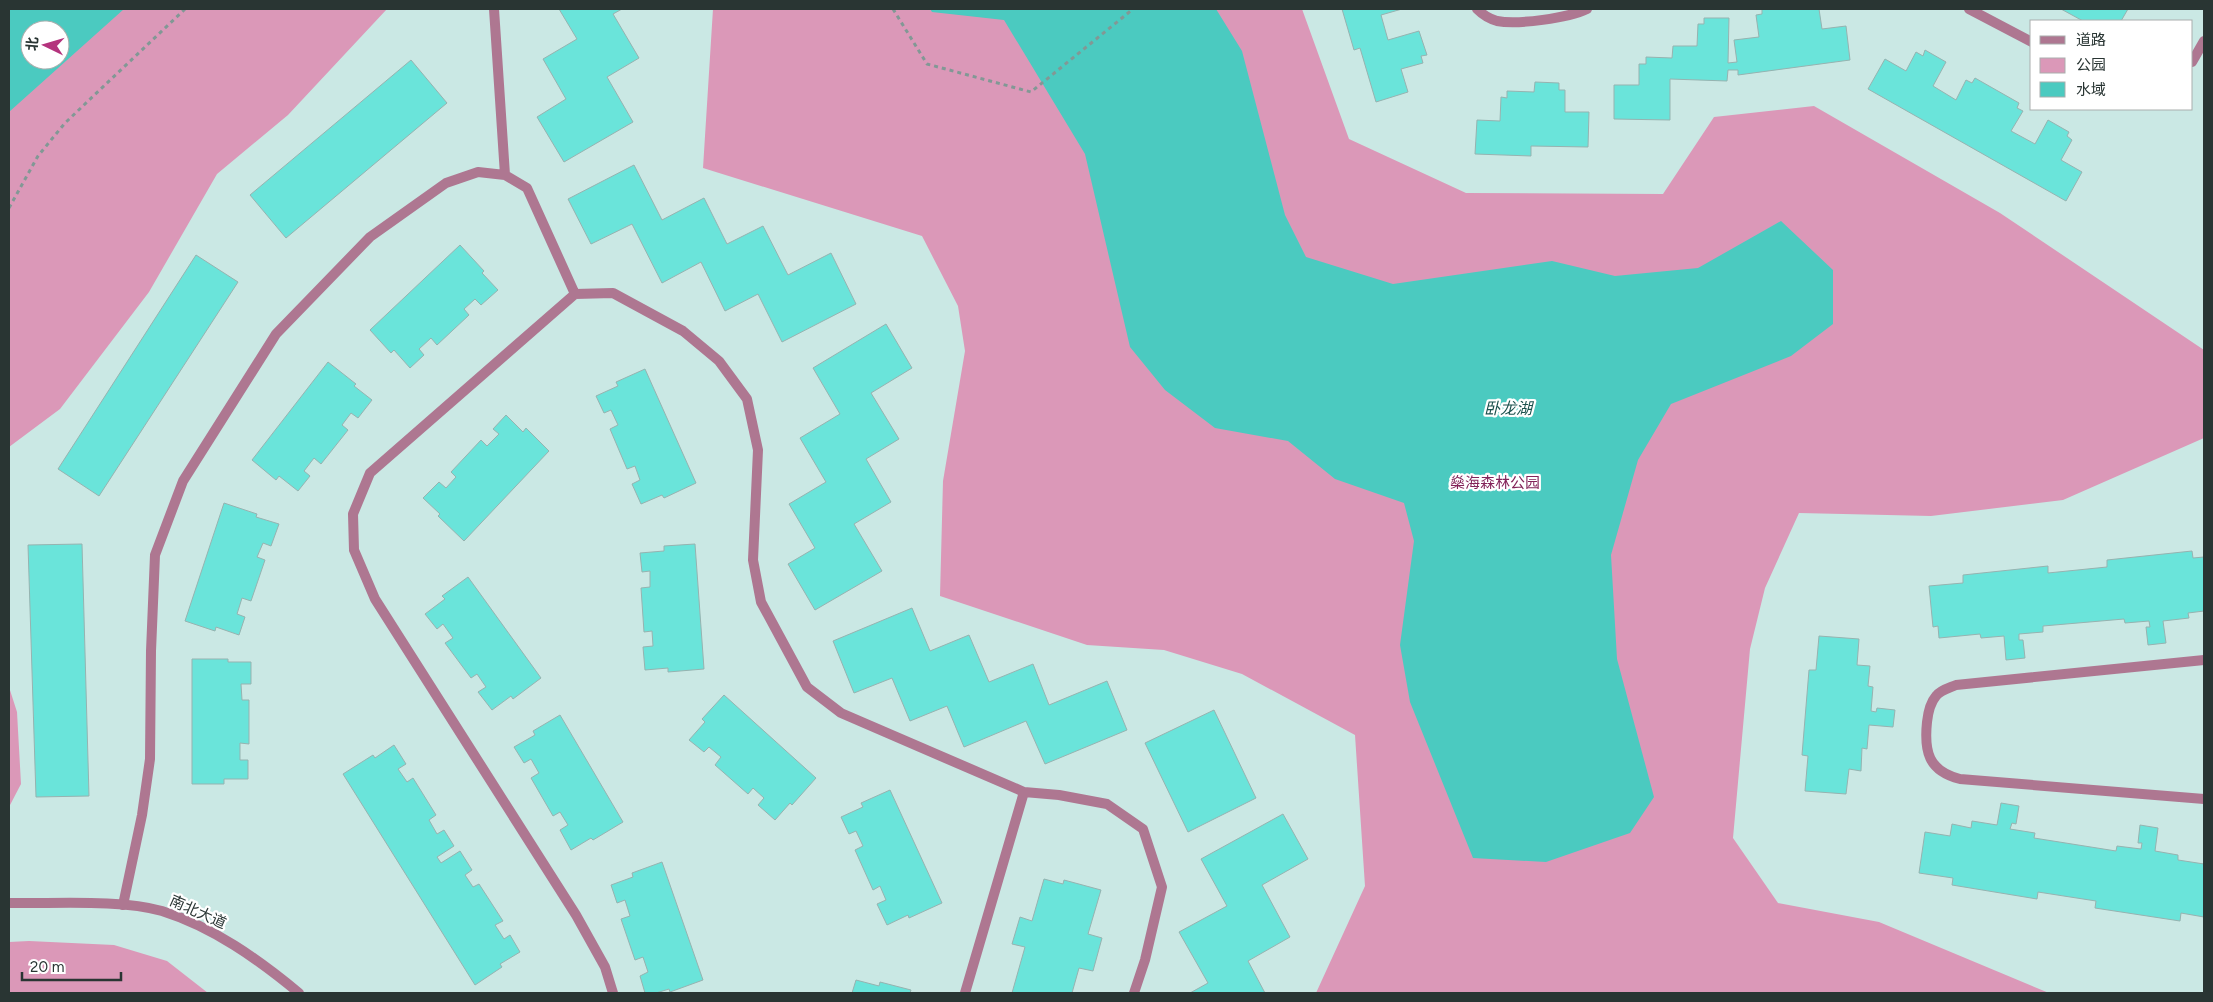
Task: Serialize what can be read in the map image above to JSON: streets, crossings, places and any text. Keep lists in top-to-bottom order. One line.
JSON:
{"streets":{"street":["南北大道"]},"water":["卧龙湖"],"parks":["燊海森林公园"],"legend":["道路","公园","水域"],"scale_bar":"20 m","north":"left"}
